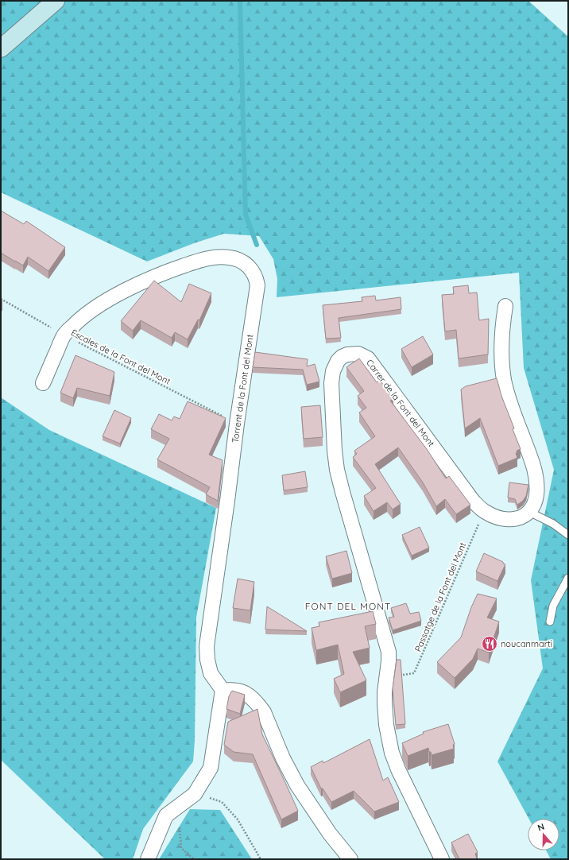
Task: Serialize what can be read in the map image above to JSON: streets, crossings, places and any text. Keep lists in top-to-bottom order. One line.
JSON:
{"streets":{"street":["Torrent de la Font del Mont","Carrer de la Font del Mont"],"path":["Escales de la Font del Mont","Passatge de la Font del Mont"]},"crossings":[["Escales de la Font del Mont","Torrent de la Font del Mont"]],"districts":["FONT DEL MONT"],"places":{"restaurant":["noucanmarti"]},"north":"top"}
